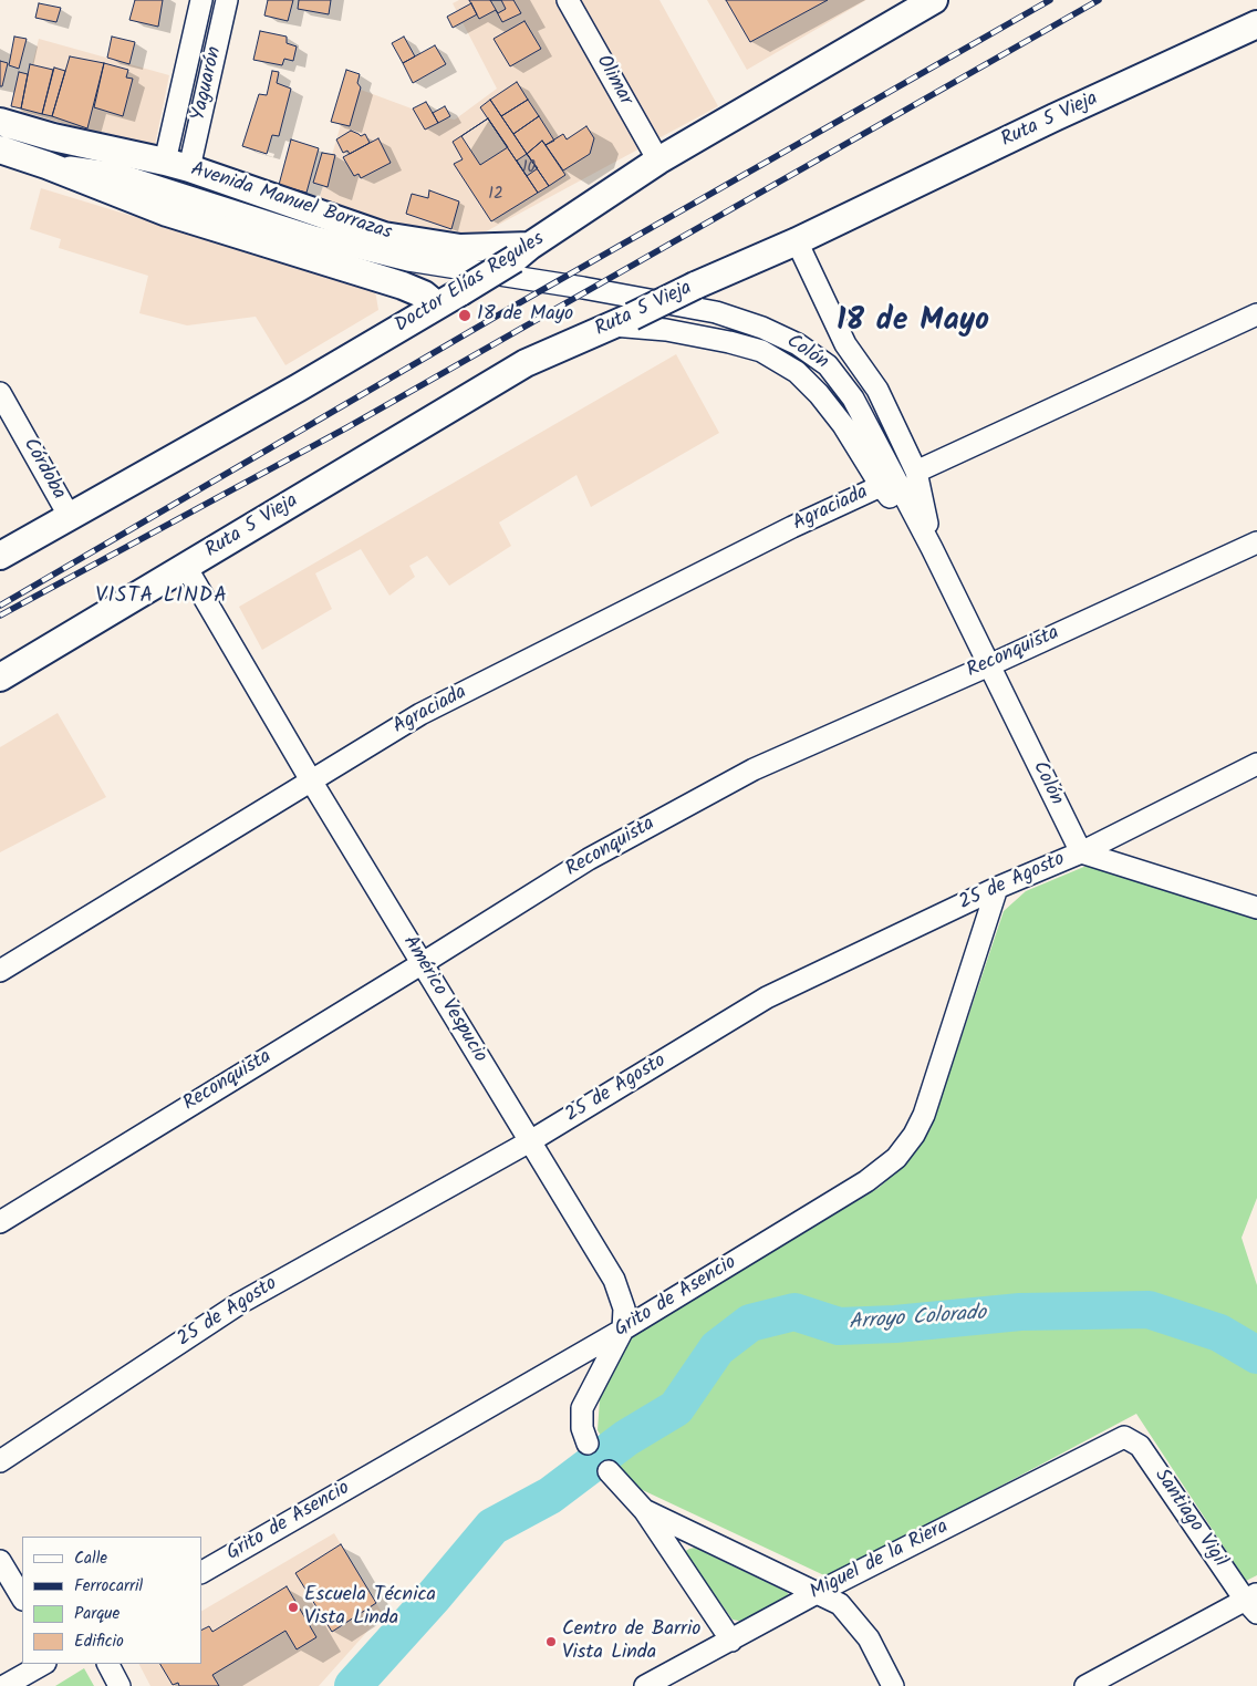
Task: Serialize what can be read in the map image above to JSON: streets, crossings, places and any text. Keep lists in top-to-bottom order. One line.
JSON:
{"streets":{"street":["Olimar","Yaguarón","Ruta 5 Vieja","Avenida Manuel Borrazas","Doctor Elías Regules","Colón","Córdoba","Agraciada","Reconquista","25 de Agosto","Américo Vespucio","Grito de Asencio","Santiago Vigil","Miguel de la Riera"]},"crossings":[["Olimar","Doctor Elías Regules"],["Yaguarón","Avenida Manuel Borrazas"],["Ruta 5 Vieja","Colón"],["Ruta 5 Vieja","Américo Vespucio"],["Avenida Manuel Borrazas","Doctor Elías Regules"],["Avenida Manuel Borrazas","Colón"],["Doctor Elías Regules","Córdoba"],["Colón","Agraciada"],["Colón","Reconquista"],["Colón","25 de Agosto"],["Agraciada","Américo Vespucio"],["Reconquista","Américo Vespucio"],["25 de Agosto","Américo Vespucio"],["25 de Agosto","Grito de Asencio"],["Américo Vespucio","Grito de Asencio"],["Santiago Vigil","Miguel de la Riera"]],"districts":["18 de Mayo","VISTA LINDA"],"water":["Arroyo Colorado"],"places":["18 de Mayo","Escuela Técnica Vista Linda","Centro de Barrio Vista Linda"],"house_numbers":["10","12"],"legend":["Calle","Ferrocarril","Parque","Edificio"]}
